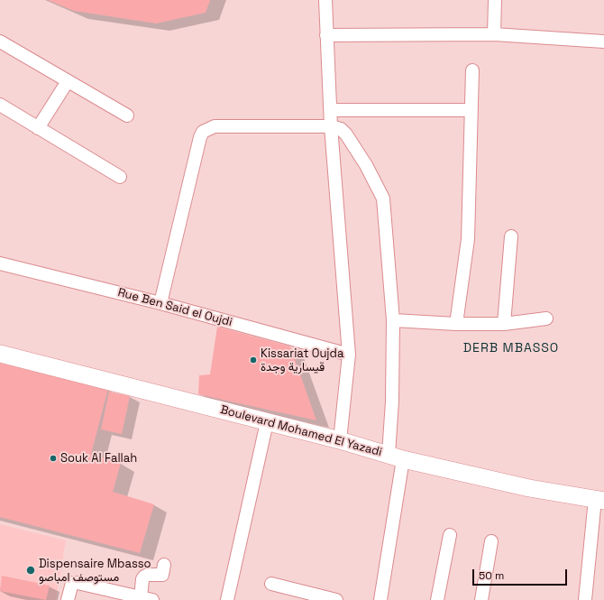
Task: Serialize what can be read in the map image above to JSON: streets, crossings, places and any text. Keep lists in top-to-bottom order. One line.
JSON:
{"streets":{"street":["Rue Ben Said el Oujdi","Boulevard Mohamed El Yazadi"]},"districts":["DERB MBASSO"],"places":["Kissariat Oujda قيسارية وجدة","Souk Al Fallah","Dispensaire Mbasso مستوصف امباصو"],"scale_bar":"50 m"}
